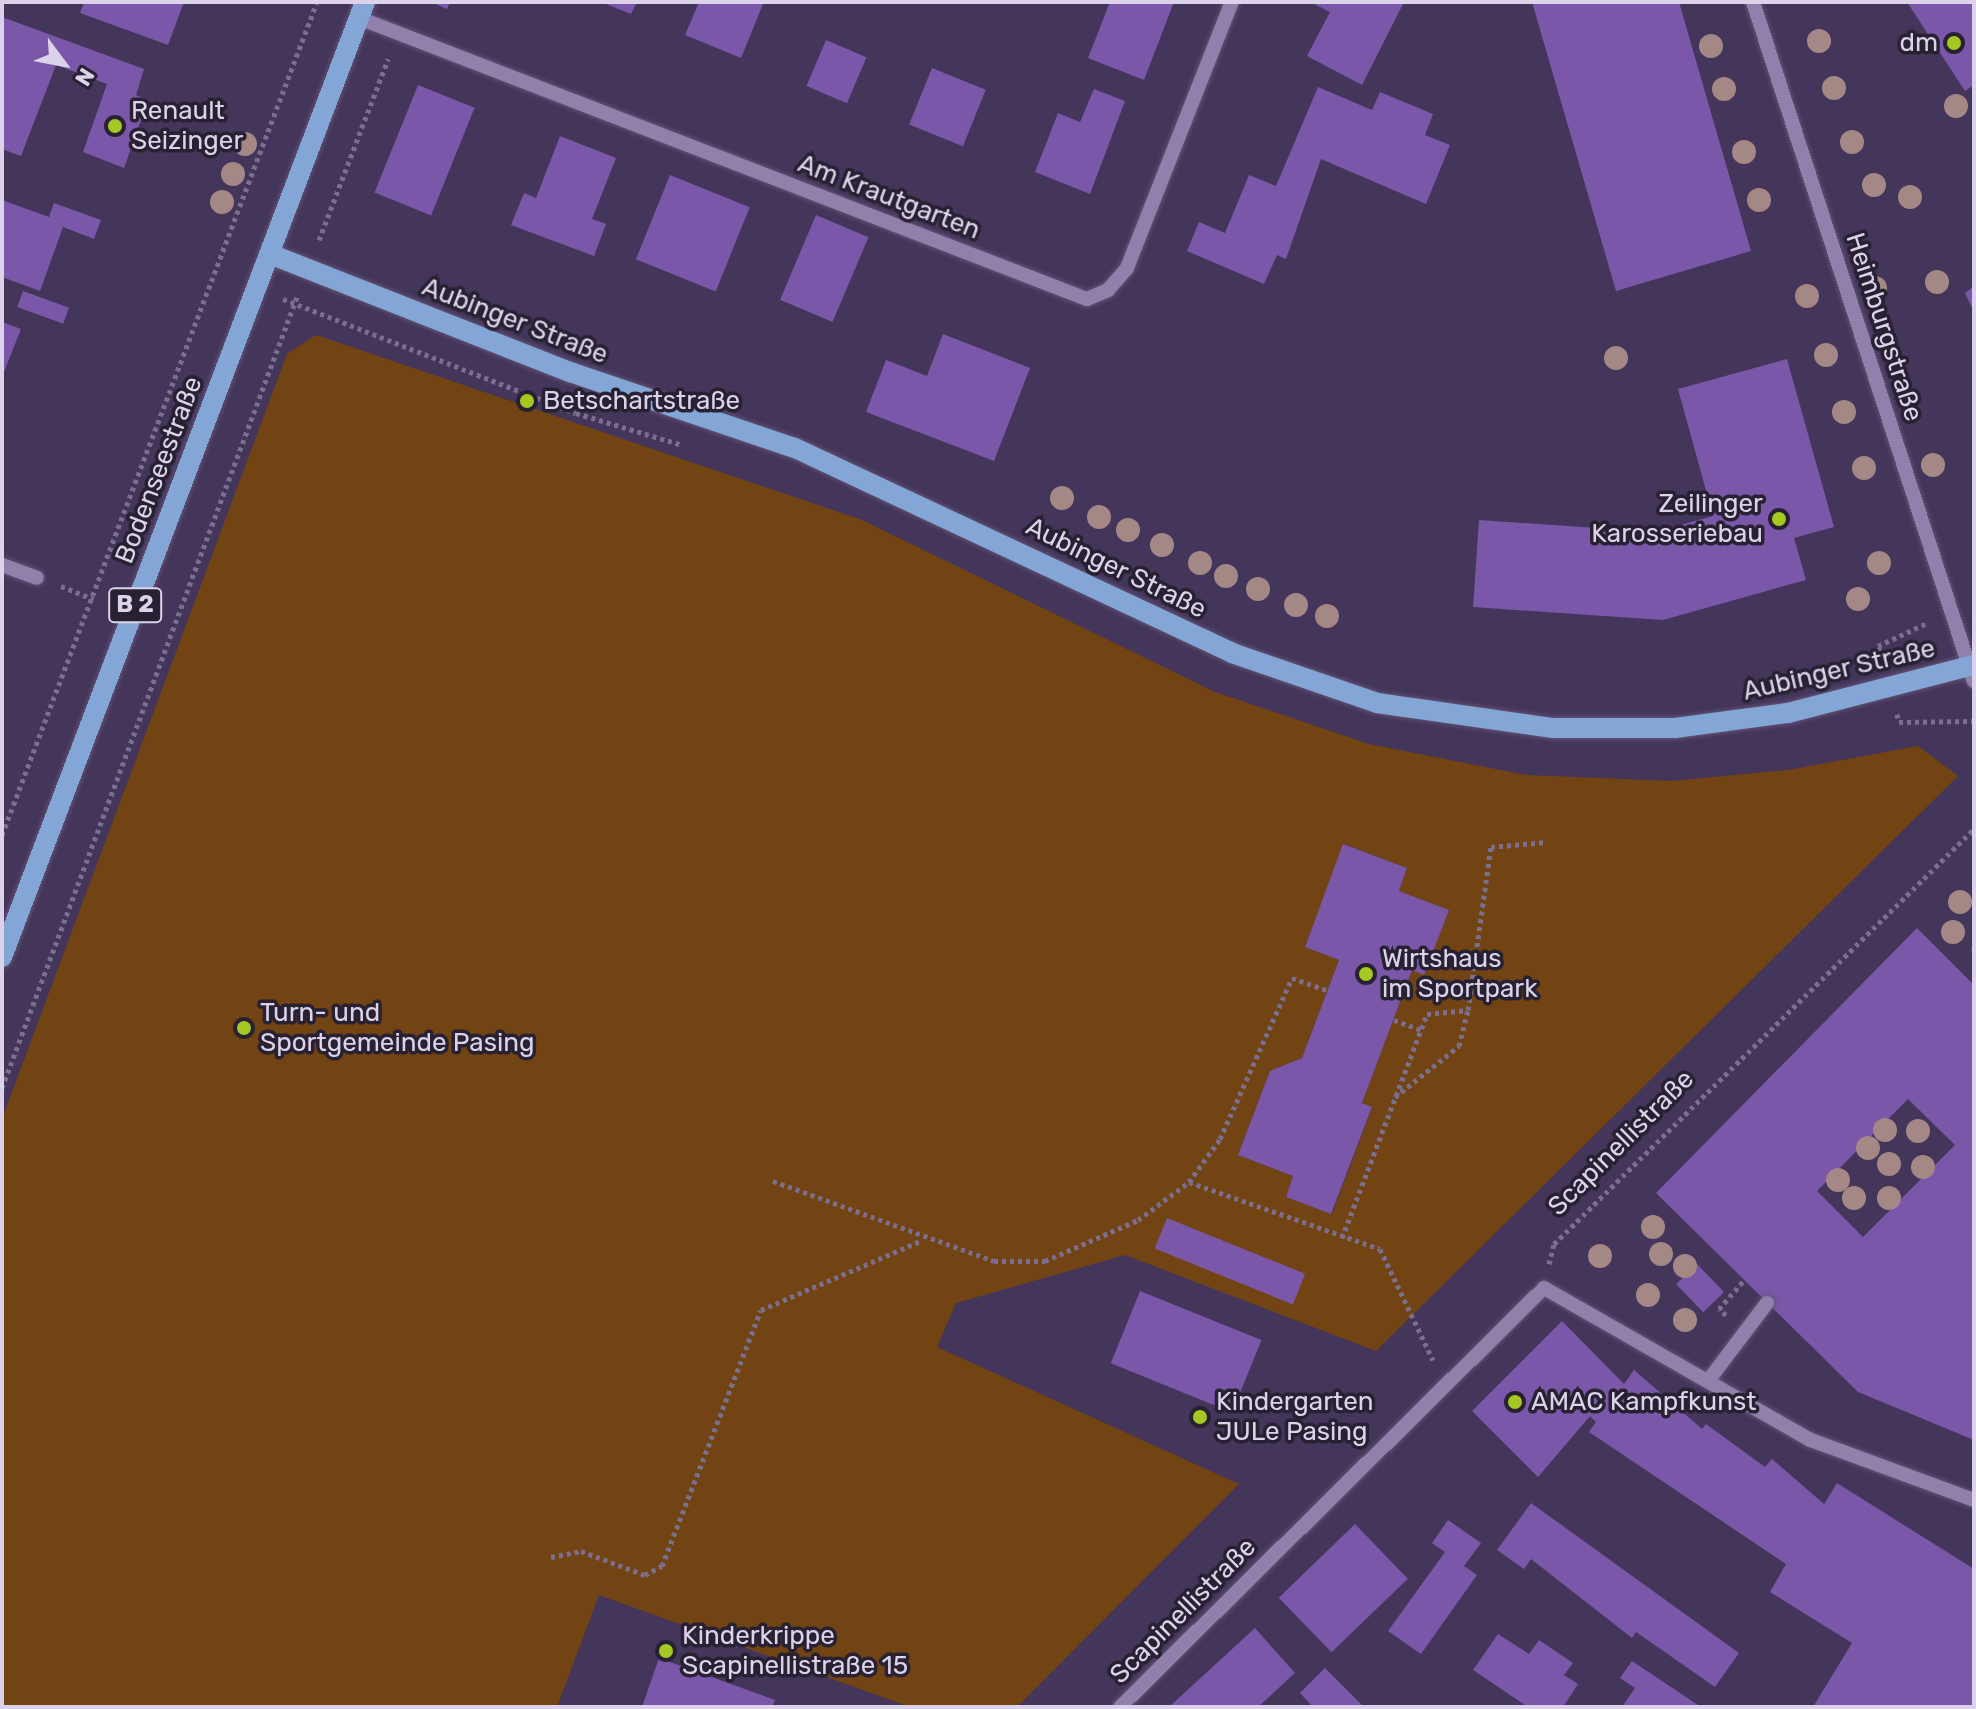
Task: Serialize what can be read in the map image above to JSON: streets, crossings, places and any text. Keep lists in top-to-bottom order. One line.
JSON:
{"streets":{"main road":["Aubinger Straße","Bodenseestraße","B 2"],"street":["Am Krautgarten","Heimburgstraße","Scapinellistraße"]},"crossings":[["Am Krautgarten","Bodenseestraße"],["Aubinger Straße","Heimburgstraße"],["Aubinger Straße","Bodenseestraße"]],"places":["dm","Renault Seizinger","Betschartstraße","Zeilinger Karosseriebau","Wirtshaus im Sportpark","Turn- und Sportgemeinde Pasing","AMAC Kampfkunst","Kindergarten JULe Pasing","Kinderkrippe Scapinellistraße 15"],"north":"bottom right"}
